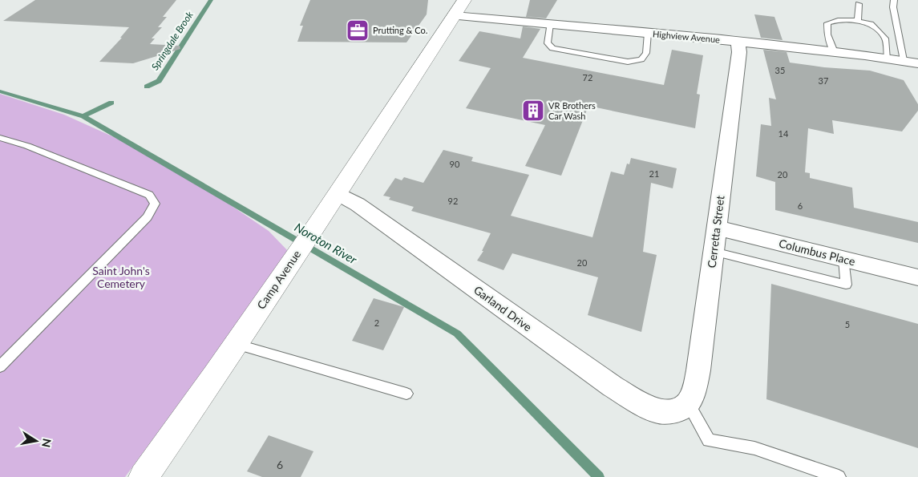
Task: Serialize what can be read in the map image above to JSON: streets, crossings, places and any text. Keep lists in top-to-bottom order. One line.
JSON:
{"streets":{"street":["Highview Avenue","Cerretta Street","Columbus Place","Camp Avenue","Garland Drive"]},"crossings":[["Highview Avenue","Cerretta Street"],["Highview Avenue","Camp Avenue"],["Cerretta Street","Columbus Place"],["Cerretta Street","Garland Drive"],["Camp Avenue","Garland Drive"]],"water":["Springdale Brook","Noroton River"],"parks":["Saint John's Cemetery"],"places":{"office":["Prutting & Co."],"building":["VR Brothers Car Wash"]},"house_numbers":["35","72","37","14","90","21","20","92","6","20","2","5","6"],"north":"right"}
